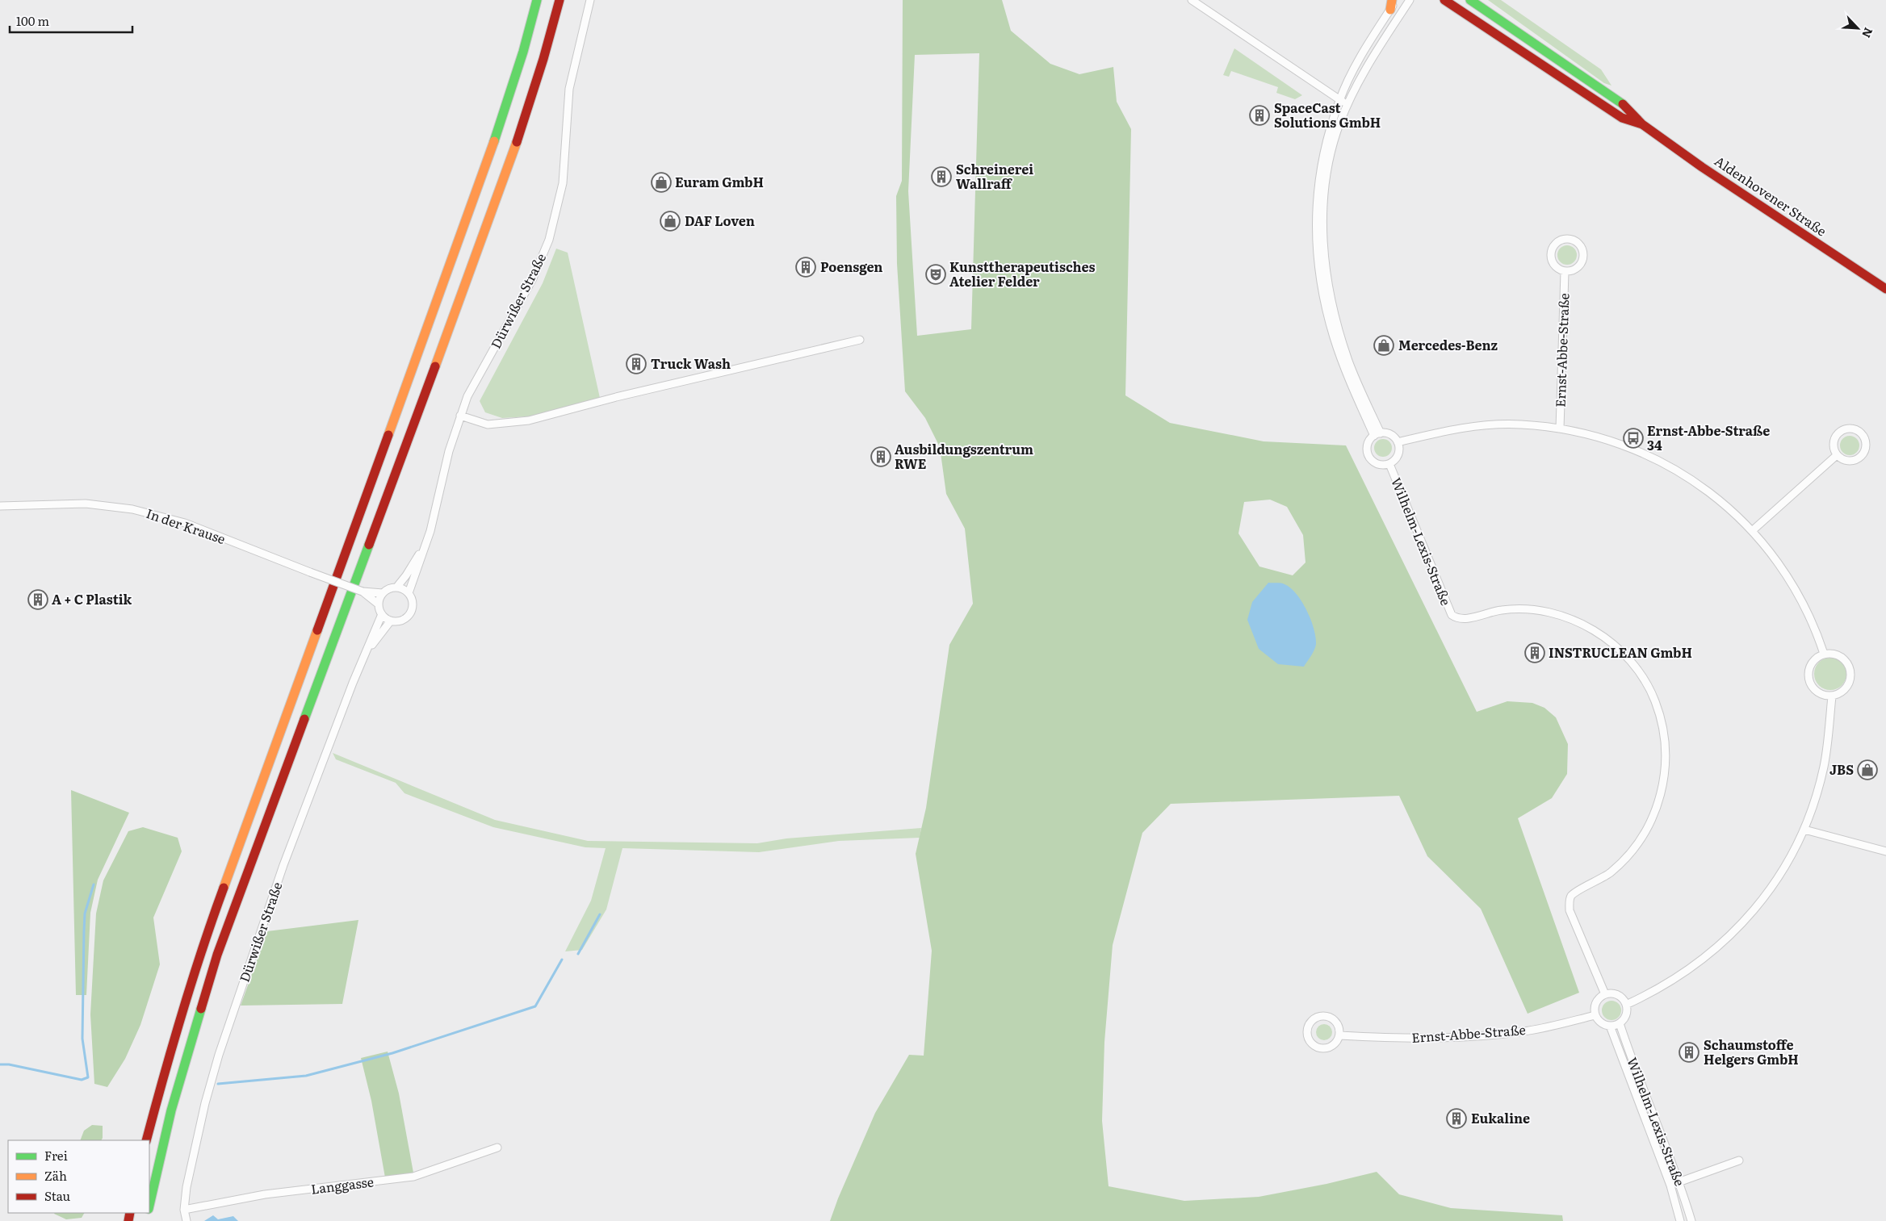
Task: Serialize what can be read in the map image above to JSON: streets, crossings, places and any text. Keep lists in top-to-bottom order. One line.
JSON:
{"streets":{"main road":["Aldenhovener Straße"],"street":["Dürwißer Straße","Ernst-Abbe-Straße","In der Krause","Wilhelm-Lexis-Straße","Langgasse"]},"crossings":[["Dürwißer Straße","In der Krause"],["Dürwißer Straße","Langgasse"],["Ernst-Abbe-Straße","Wilhelm-Lexis-Straße"]],"places":{"building":["SpaceCast Solutions GmbH","Schreinerei Wallraff","Poensgen","Truck Wash","Ausbildungszentrum RWE","A + C Plastik","INSTRUCLEAN GmbH","Schaumstoffe Helgers GmbH","Eukaline"],"shop":["Euram GmbH","DAF Loven","Mercedes-Benz","JBS"],"theatre":["Kunsttherapeutisches Atelier Felder"],"bus stop":["Ernst-Abbe-Straße 34"]},"legend":["Frei","Zäh","Stau"],"scale_bar":"100 m","north":"bottom right"}
